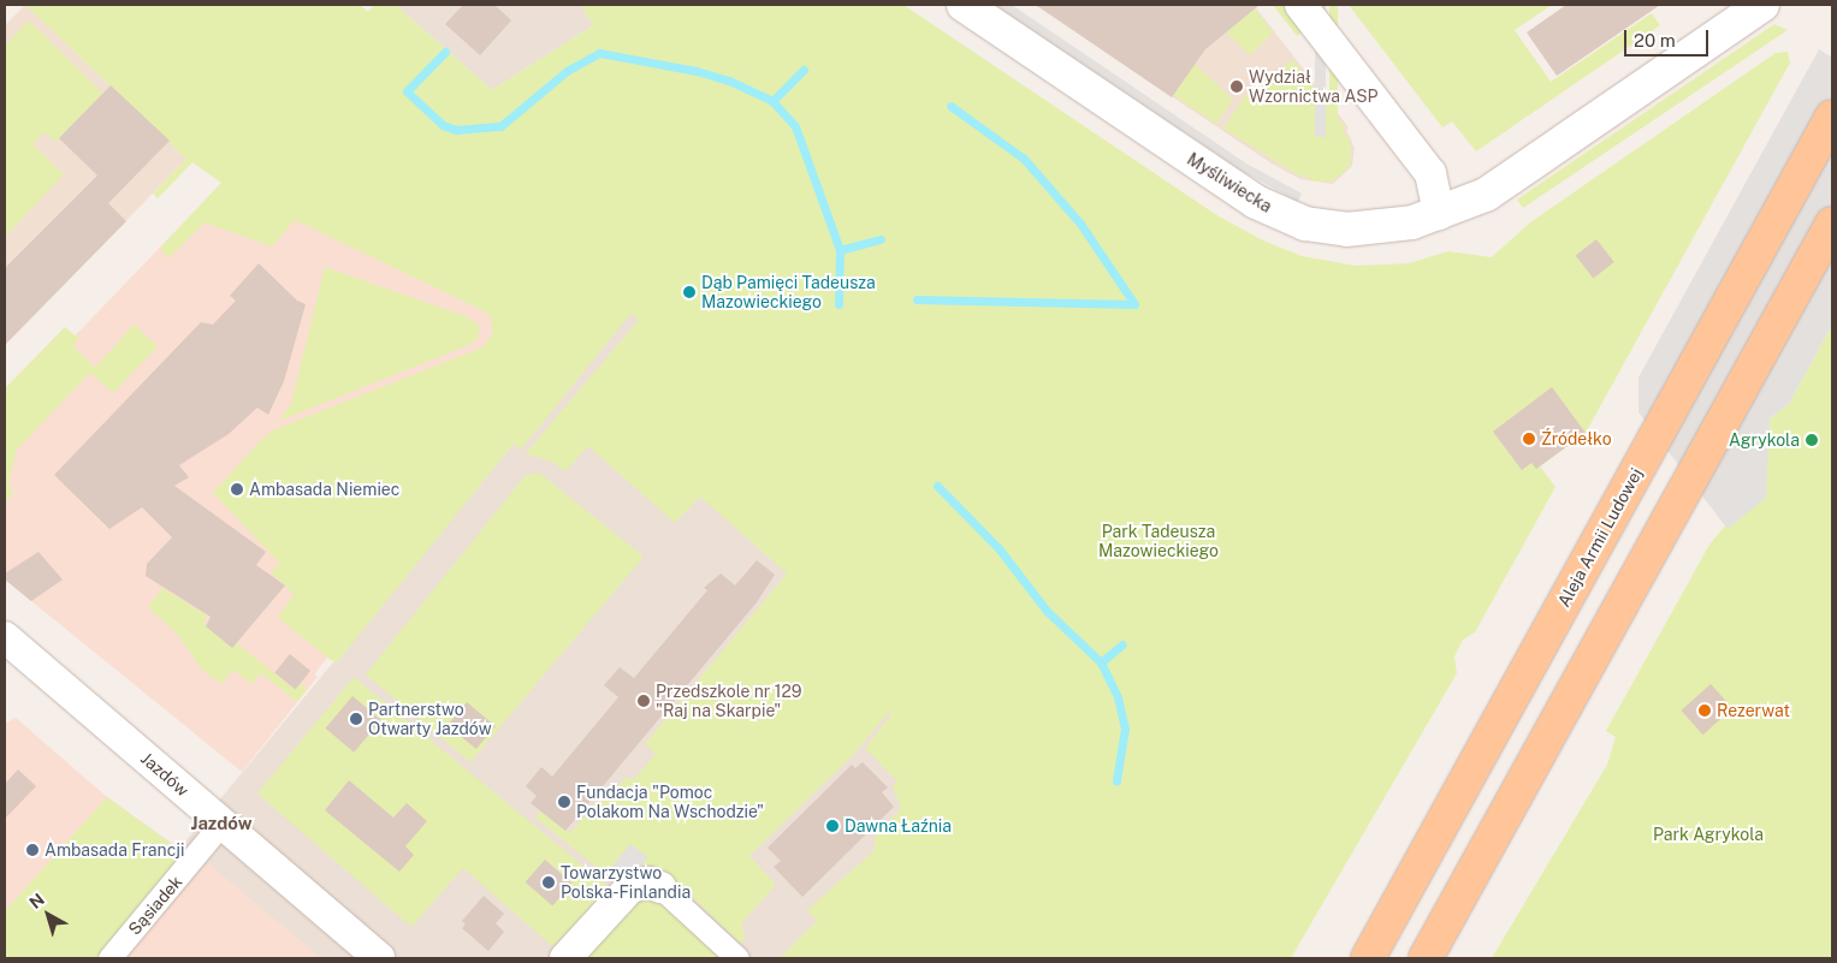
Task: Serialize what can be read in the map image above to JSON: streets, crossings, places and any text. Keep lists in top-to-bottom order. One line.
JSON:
{"streets":{"main road":["Aleja Armii Ludowej"],"street":["Myśliwiecka","Jazdów","Sąsiadek"]},"crossings":[["Jazdów","Sąsiadek"]],"districts":["Jazdów"],"parks":["Park Tadeusza Mazowieckiego","Park Agrykola"],"places":["Wydział Wzornictwa ASP","Dąb Pamięci Tadeusza Mazowieckiego","Źródełko","Agrykola","Ambasada Niemiec","Przedszkole nr 129 \"Raj na Skarpie\"","Rezerwat","Partnerstwo Otwarty Jazdów","Fundacja \"Pomoc Polakom Na Wschodzie\"","Dawna Łaźnia","Ambasada Francji","Towarzystwo Polska-Finlandia"],"scale_bar":"20 m","north":"top left"}
